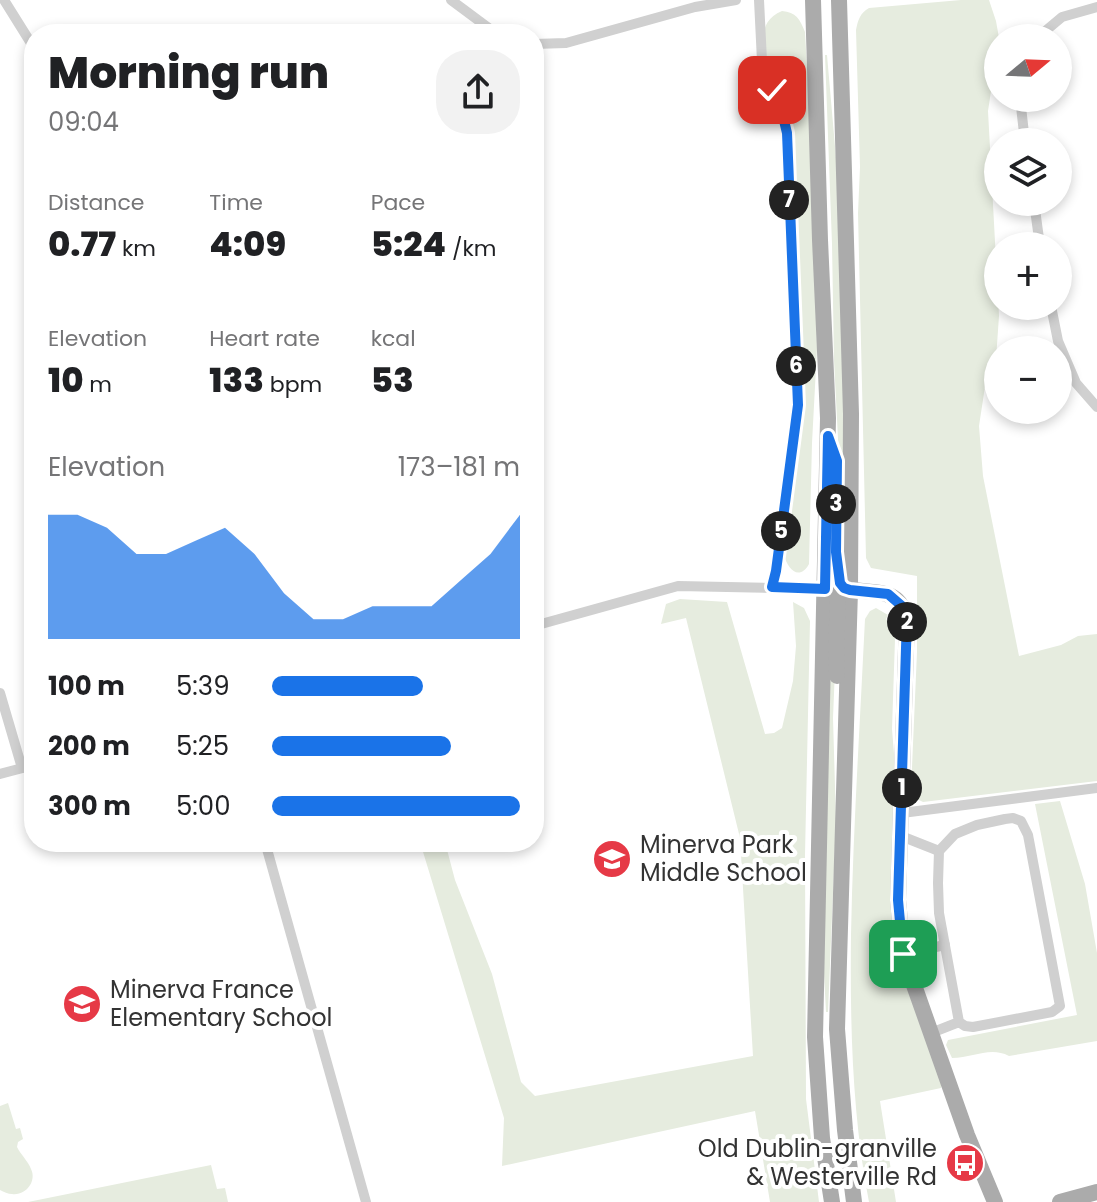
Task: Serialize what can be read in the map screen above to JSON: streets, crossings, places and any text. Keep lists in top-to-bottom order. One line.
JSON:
{"places":{"school or university":["Minerva Park Middle School","Minerva France Elementary School"],"bus stop":["Old Dublin-granville & Westerville Rd"]},"north":"right","page":{"map_buttons":["+","−"],"heading":["Morning run","09:04"],"stats":[["Distance","0.77 km"],["Time","4:09"],["Pace","5:24 /km"],["Elevation","10 m"],["Heart rate","133 bpm"],["kcal","53"]],"pins":["7","6","3","5","2","1"],"chart":["Elevation","173–181 m"],"list":[{"name":"100 m","note":"5:39"},{"name":"200 m","note":"5:25"},{"name":"300 m","note":"5:00"}]}}
